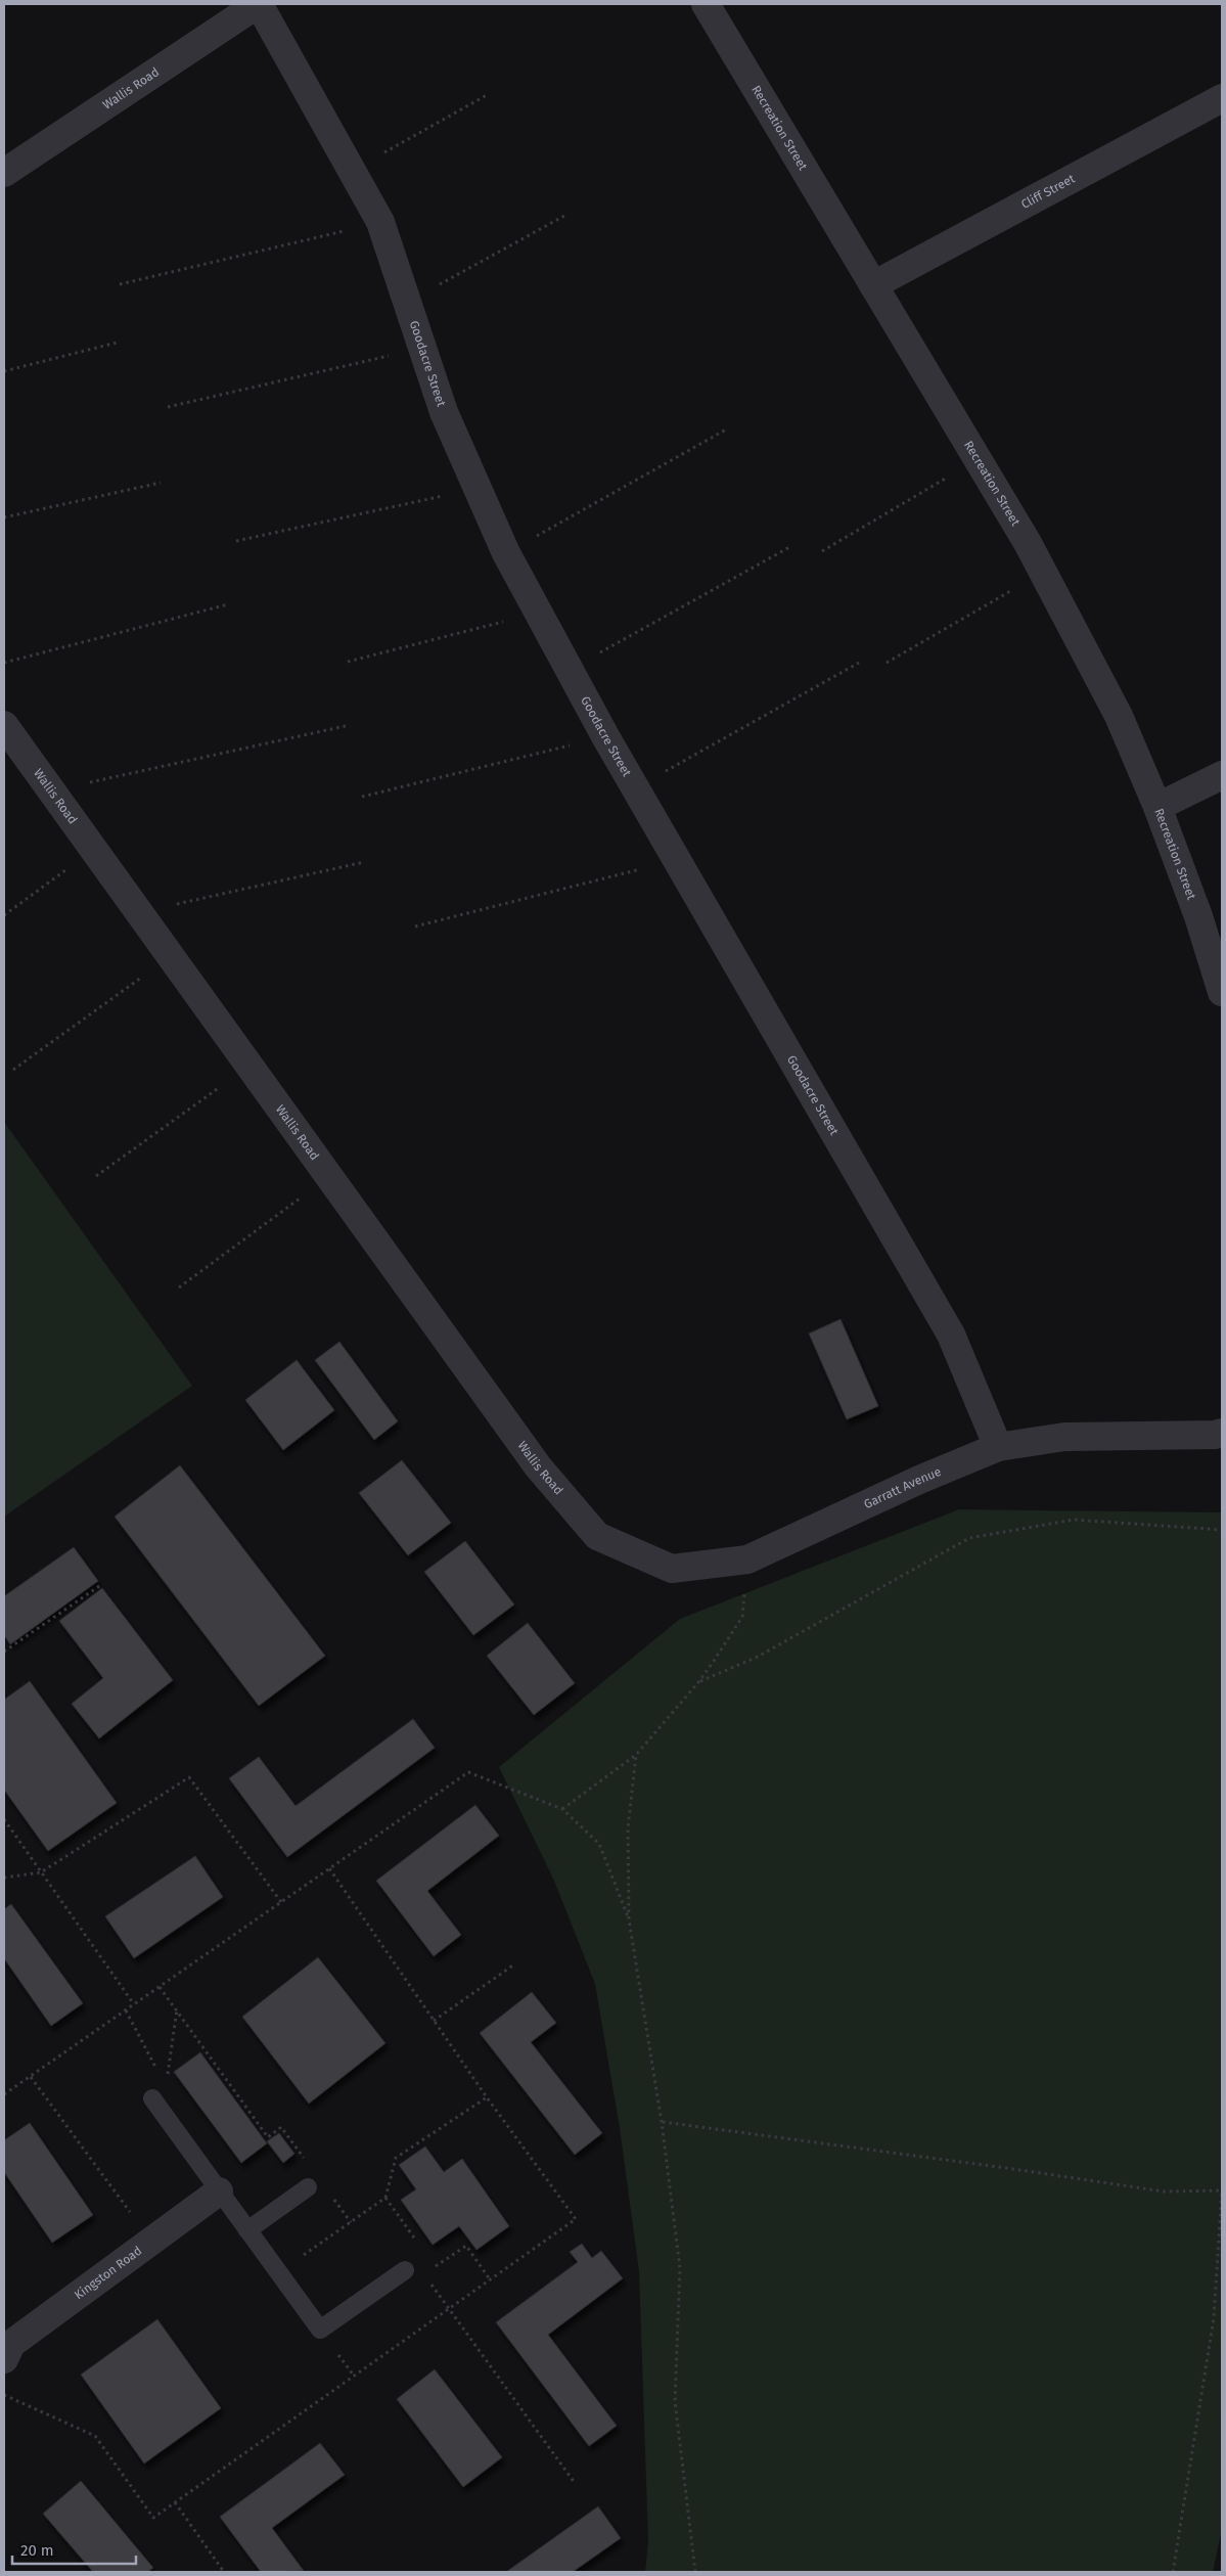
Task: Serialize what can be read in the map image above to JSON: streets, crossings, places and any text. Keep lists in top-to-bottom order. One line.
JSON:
{"streets":{"street":["Wallis Road","Recreation Street","Cliff Street","Goodacre Street","Garratt Avenue","Kingston Road"]},"crossings":[["Wallis Road","Goodacre Street"],["Wallis Road","Garratt Avenue"],["Recreation Street","Cliff Street"],["Goodacre Street","Garratt Avenue"]],"scale_bar":"20 m"}
